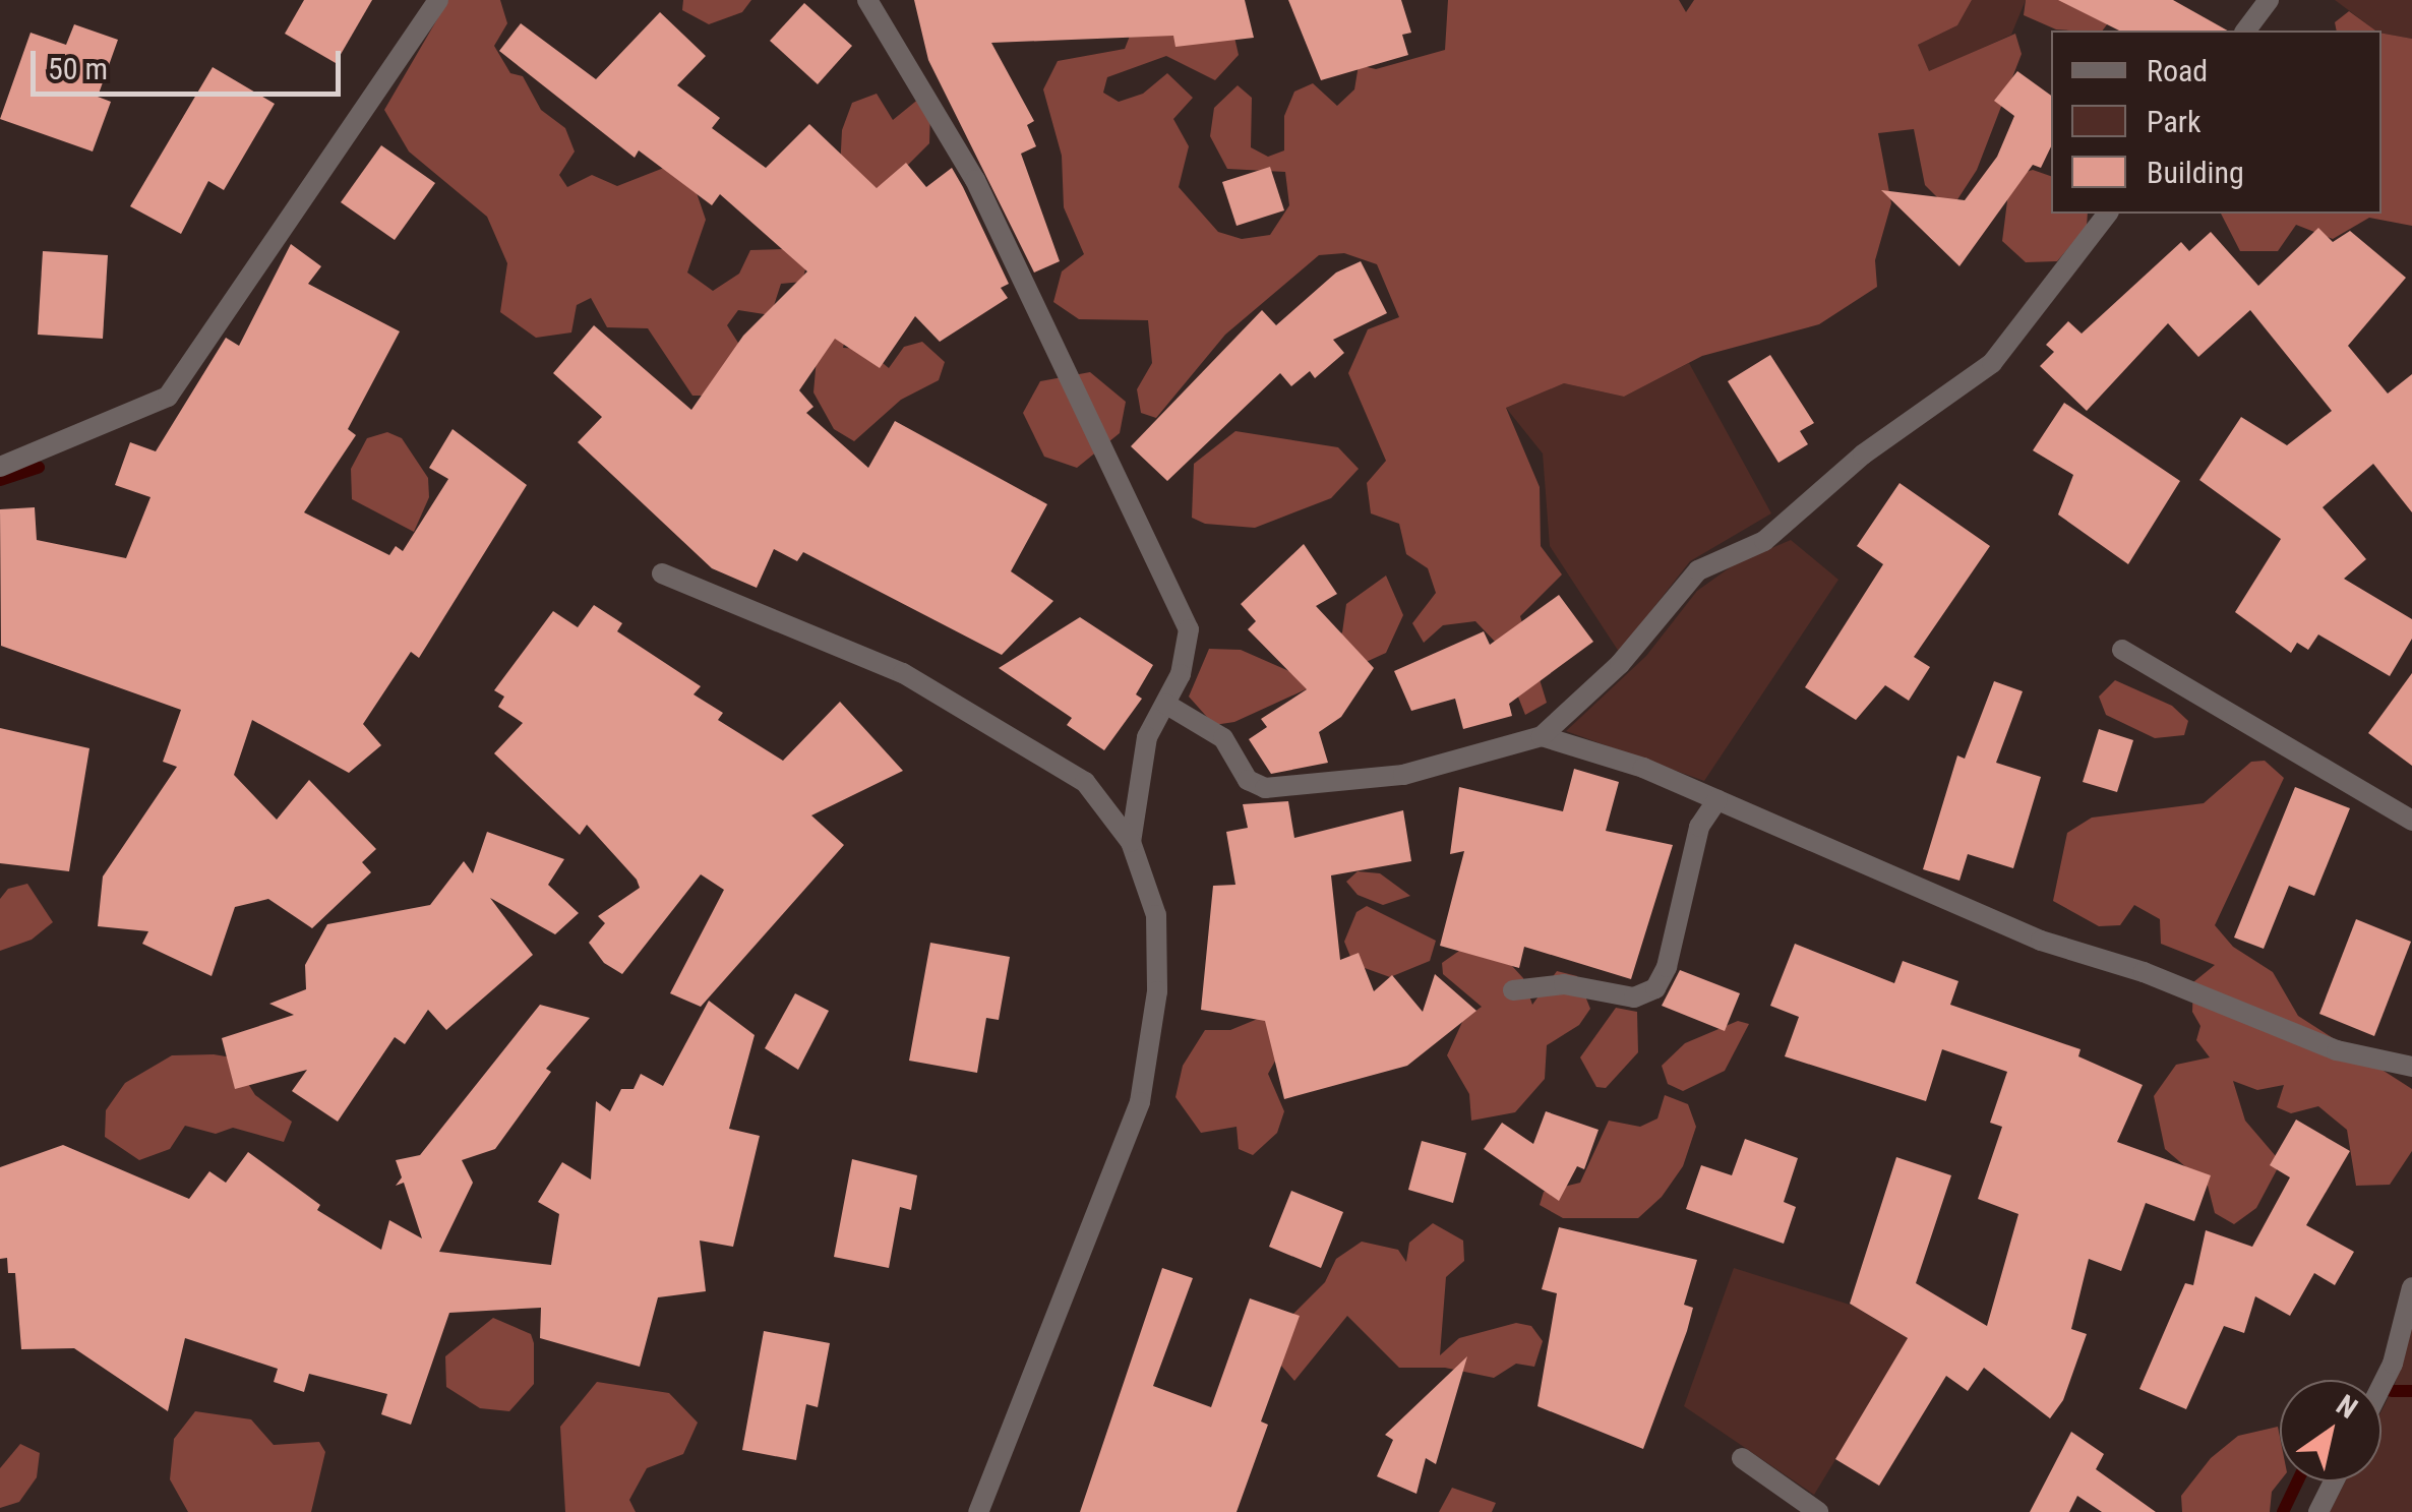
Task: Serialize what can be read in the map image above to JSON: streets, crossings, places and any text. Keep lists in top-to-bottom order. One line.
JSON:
{"legend":["Road","Park","Building"],"scale_bar":"50 m","north":"top right"}
